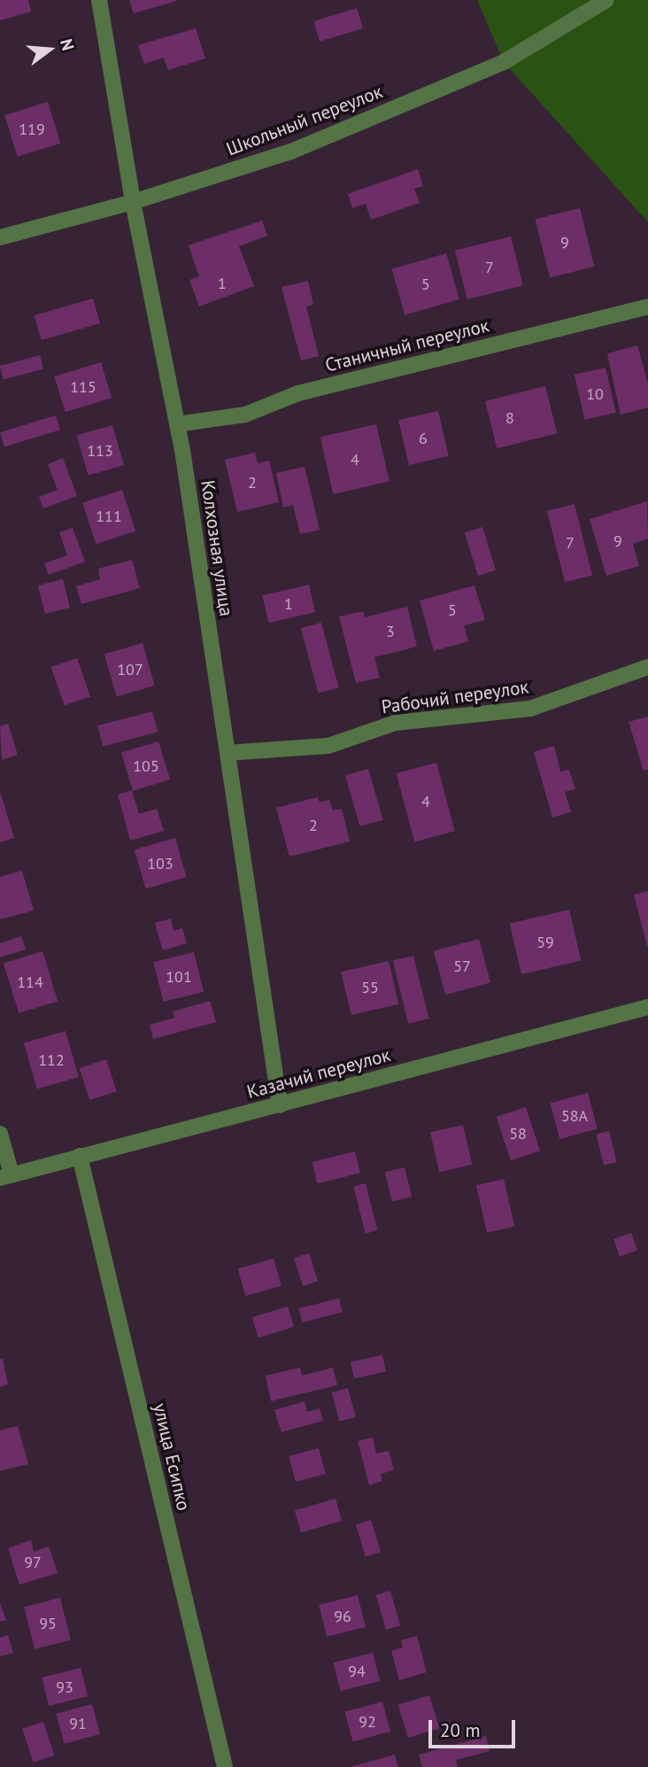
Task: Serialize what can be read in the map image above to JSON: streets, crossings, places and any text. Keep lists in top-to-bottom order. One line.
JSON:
{"streets":{"street":["Школьный переулок","Станичный переулок","Колхозная улица","Рабочий переулок","Казачий переулок","улица Есипко"]},"crossings":[["Школьный переулок","Колхозная улица"],["Станичный переулок","Колхозная улица"],["Колхозная улица","Рабочий переулок"],["Колхозная улица","Казачий переулок"],["Казачий переулок","улица Есипко"]],"house_numbers":["119","9","7","1","5","115","10","8","6","113","4","2","111","9","7","1","5","3","107","105","4","2","103","59","57","101","114","55","112","58А","58","97","96","95","94","93","92","91"],"scale_bar":"20 m","north":"right"}
